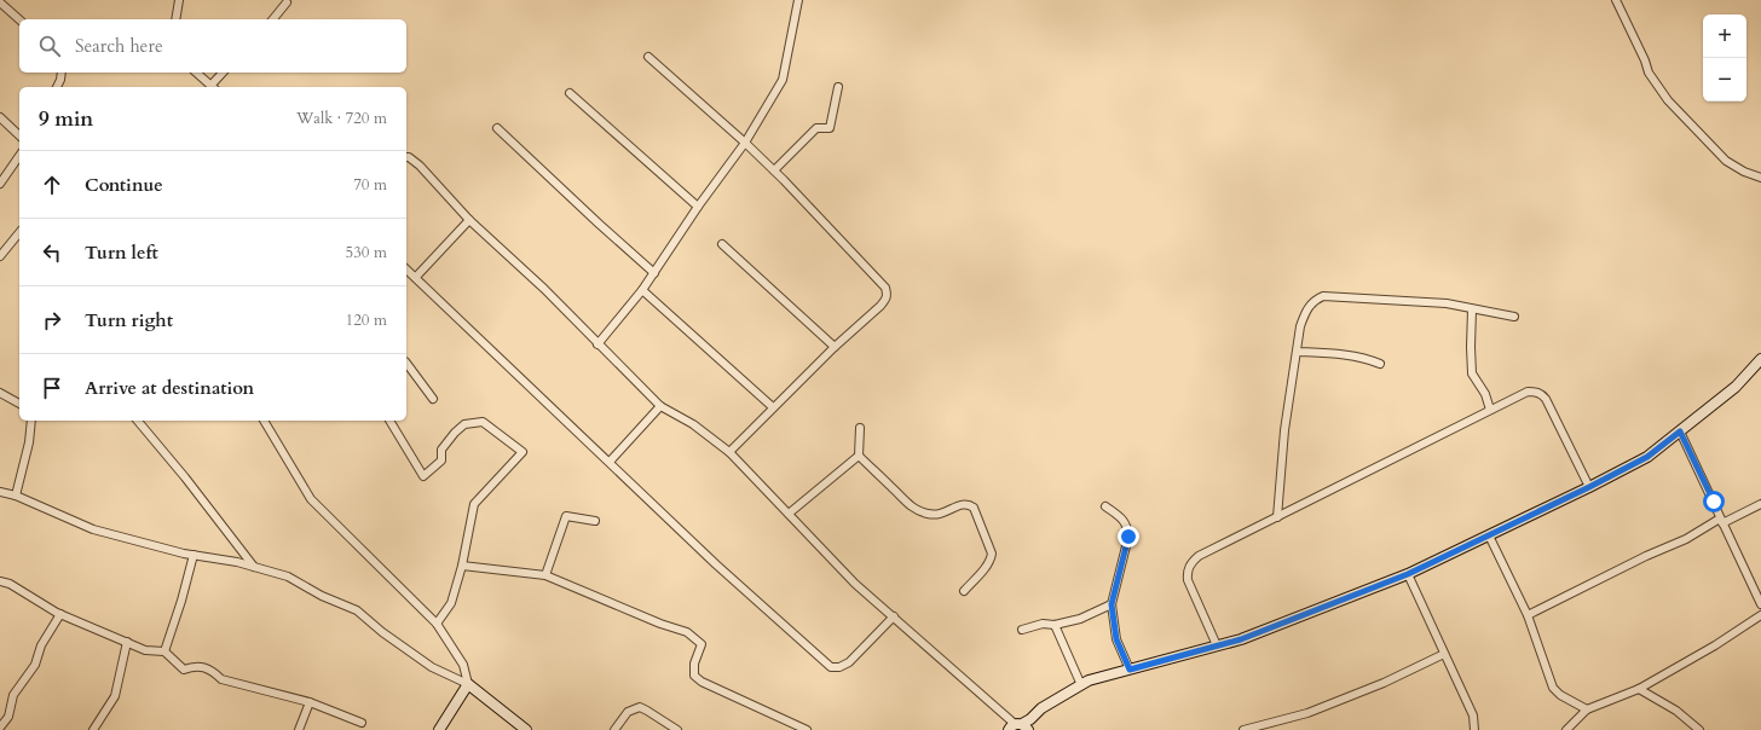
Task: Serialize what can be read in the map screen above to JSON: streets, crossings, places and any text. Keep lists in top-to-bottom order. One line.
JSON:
{"page":{"map_buttons":["+","−"],"search":"Search here","heading":["9 min","Walk · 720 m"],"list":[["Continue","70 m"],["Turn left","530 m"],["Turn right","120 m"],"Arrive at destination"]}}
